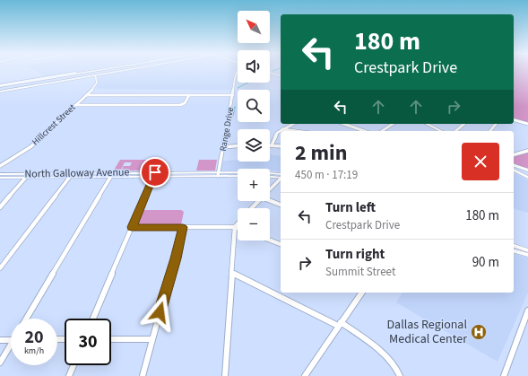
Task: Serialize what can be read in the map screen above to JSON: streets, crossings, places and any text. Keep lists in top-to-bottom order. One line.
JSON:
{"streets":{"main road":["North Galloway Avenue"],"street":["Hillcrest Street","Range Drive"]},"crossings":[["Range Drive","North Galloway Avenue"]],"places":{"hospital":["Dallas Regional Medical Center"]},"north":"top left","page":{"map_buttons":["+","−"],"turn":["180 m","Crestpark Drive"],"heading":["2 min","450 m · 17:19"],"list":[{"name":"Turn left","note":"Crestpark Drive","value":"180 m"},{"name":"Turn right","note":"Summit Street","value":"90 m"}],"speed":"20 km/h","limit":"30"}}
